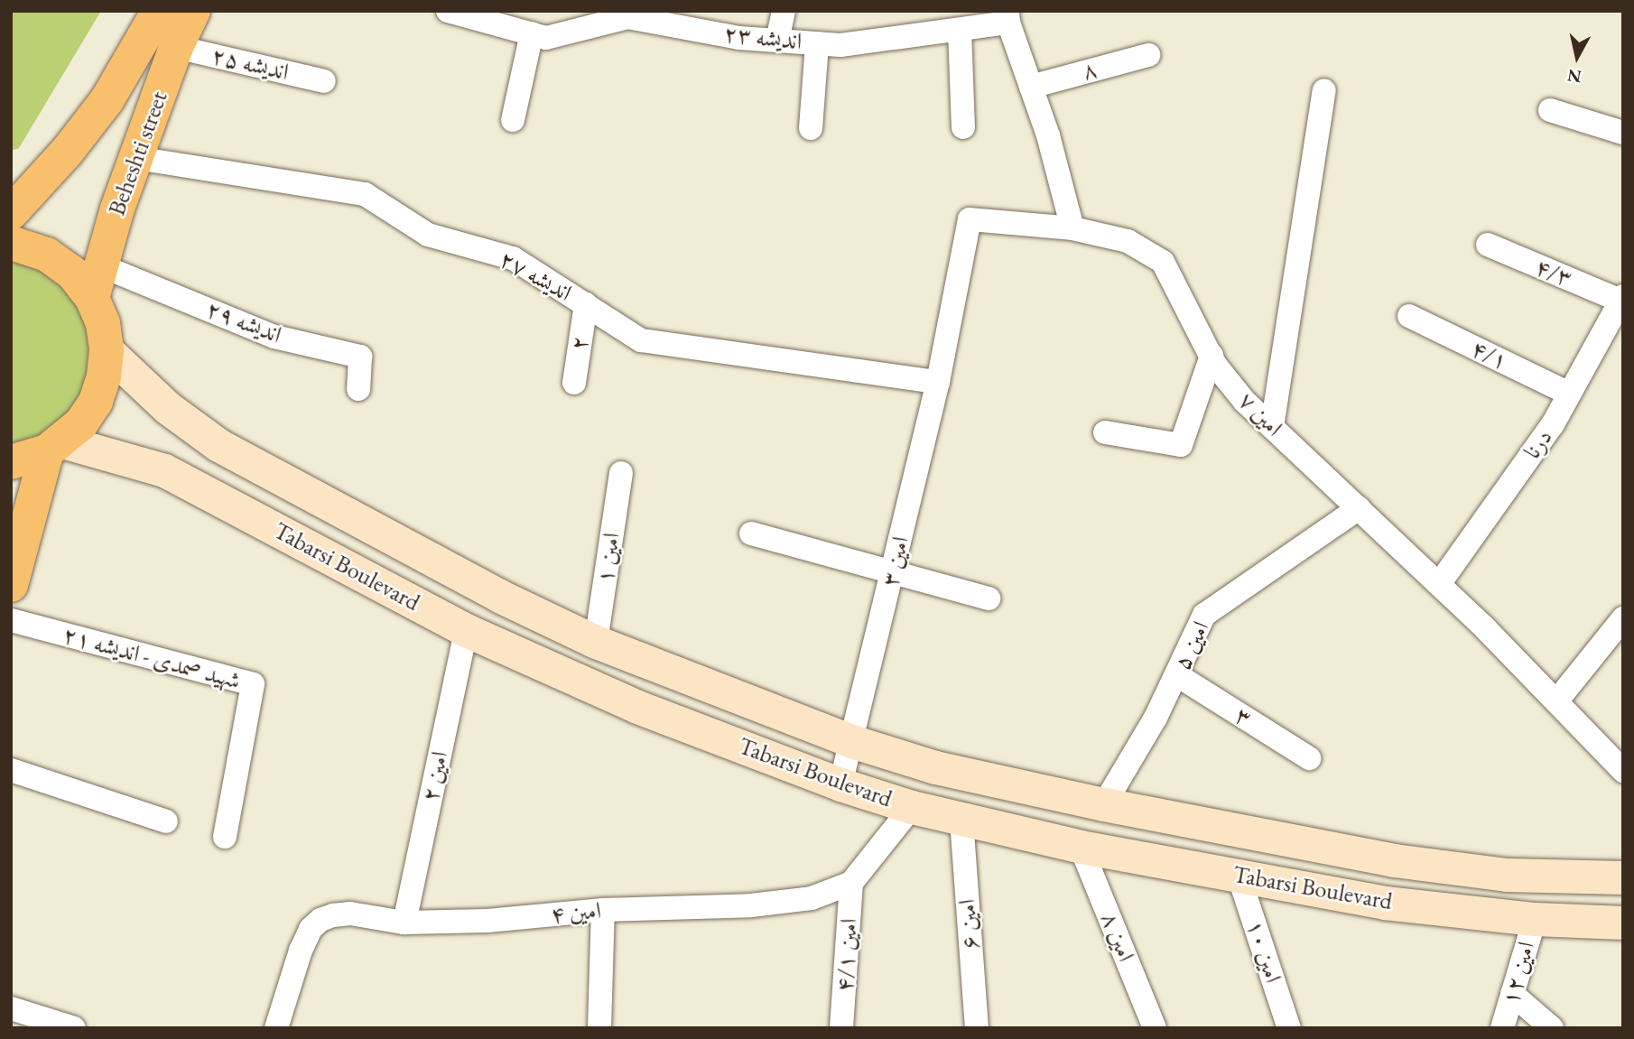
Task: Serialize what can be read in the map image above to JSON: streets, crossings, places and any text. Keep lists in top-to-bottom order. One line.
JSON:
{"streets":{"main road":["Beheshti street","Tabarsi Boulevard"],"street":["اندیشه ۲۳","اندیشه ۲۵","۸","۴/۳","اندیشه ۲۷","اندیشه ۲۹","۲","۴/۱","امین ۷","درنا","امین ۱","امین ۳","امین ۵","شهید صمدی - اندیشه ۲۱","۳","امین ۲","امین ۴","امین ۶","امین ۸","امین ۱۰","امین ۴/۱","امین ۱۲"]},"crossings":[["اندیشه ۲۵","Beheshti street"],["Beheshti street","اندیشه ۲۷"],["Beheshti street","اندیشه ۲۹"],["۴/۳","درنا"],["اندیشه ۲۷","۲"],["اندیشه ۲۷","امین ۳"],["۴/۱","درنا"],["امین ۷","درنا"],["امین ۷","امین ۳"],["امین ۷","امین ۵"],["امین ۱","Tabarsi Boulevard"],["امین ۳","Tabarsi Boulevard"],["Tabarsi Boulevard","امین ۵"],["Tabarsi Boulevard","امین ۲"],["Tabarsi Boulevard","امین ۶"],["Tabarsi Boulevard","امین ۸"],["Tabarsi Boulevard","امین ۱۰"],["Tabarsi Boulevard","امین ۱۲"],["امین ۵","۳"],["امین ۲","امین ۴"],["امین ۴","امین ۴/۱"]],"north":"bottom"}
